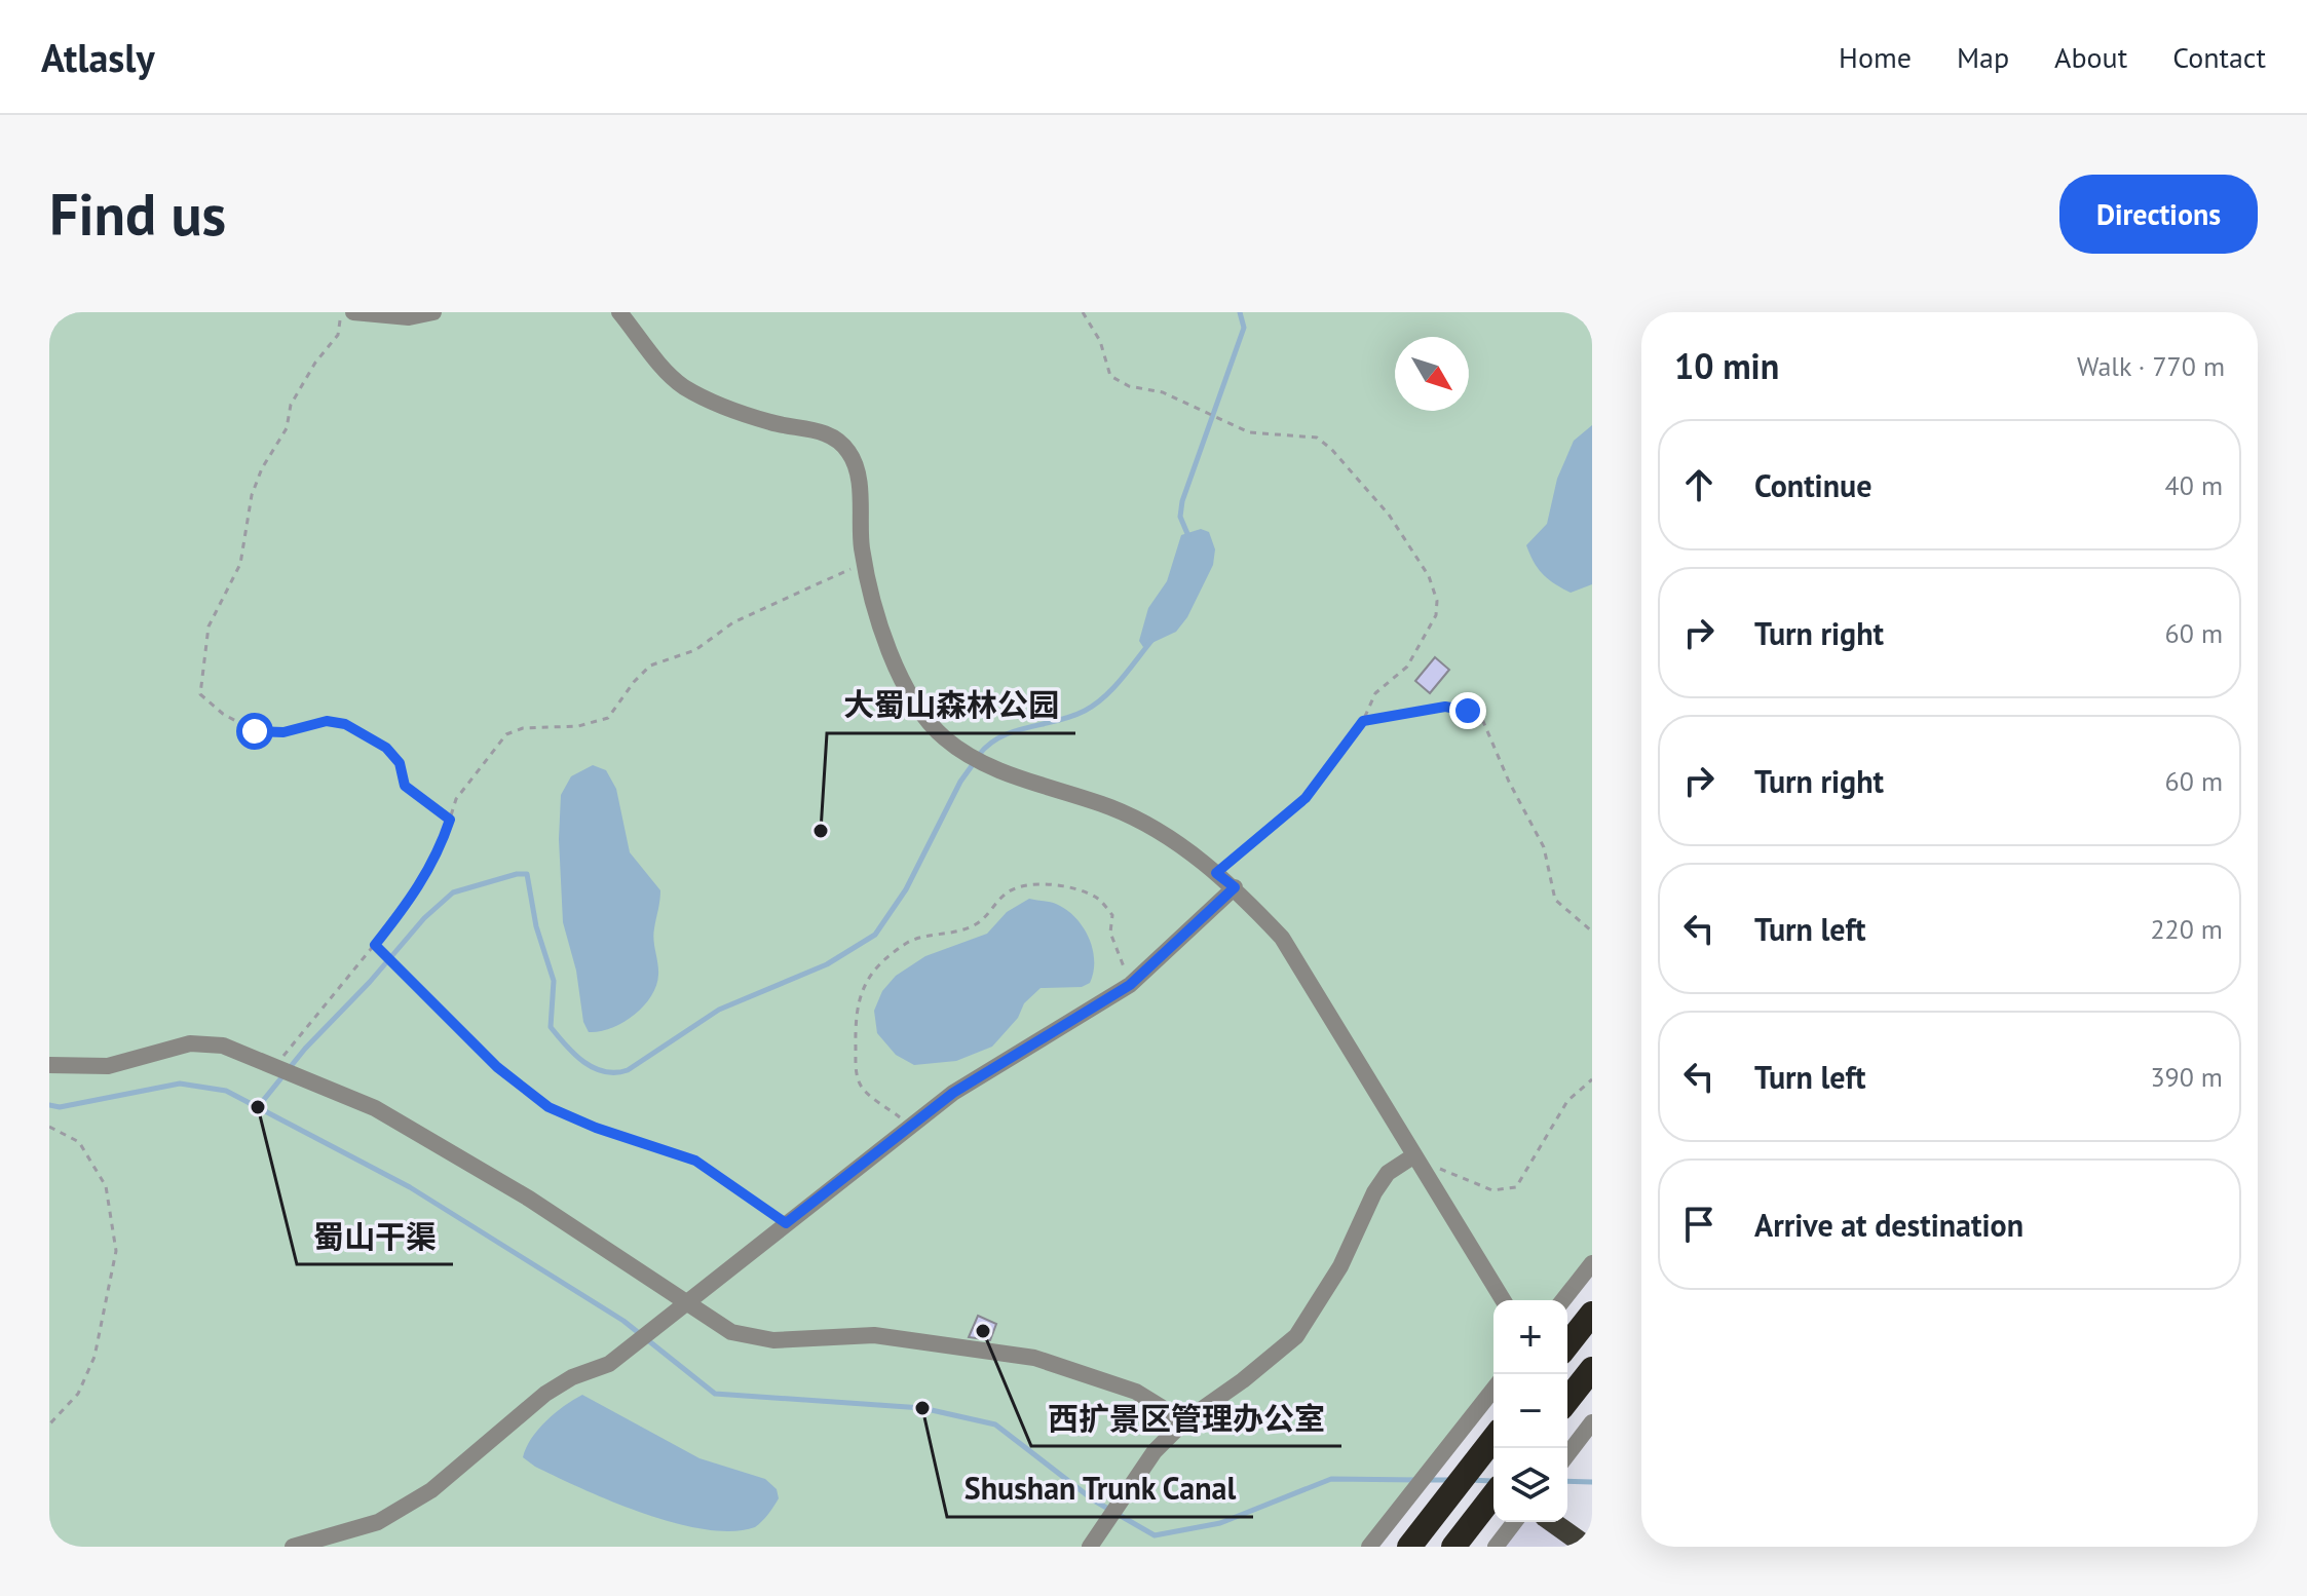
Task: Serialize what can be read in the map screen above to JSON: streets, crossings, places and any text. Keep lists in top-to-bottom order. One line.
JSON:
{"places":["大蜀山森林公园","蜀山干渠","西扩景区管理办公室","Shushan Trunk Canal"],"north":"bottom right","page":{"header":"Atlasly","nav":["Home","Map","About","Contact"],"buttons":"Directions","title":"Find us","heading":["10 min","Walk · 770 m"],"list":[["Continue","40 m"],["Turn right","60 m"],["Turn right","60 m"],["Turn left","220 m"],["Turn left","390 m"],"Arrive at destination"],"map_buttons":["+","−"]}}
